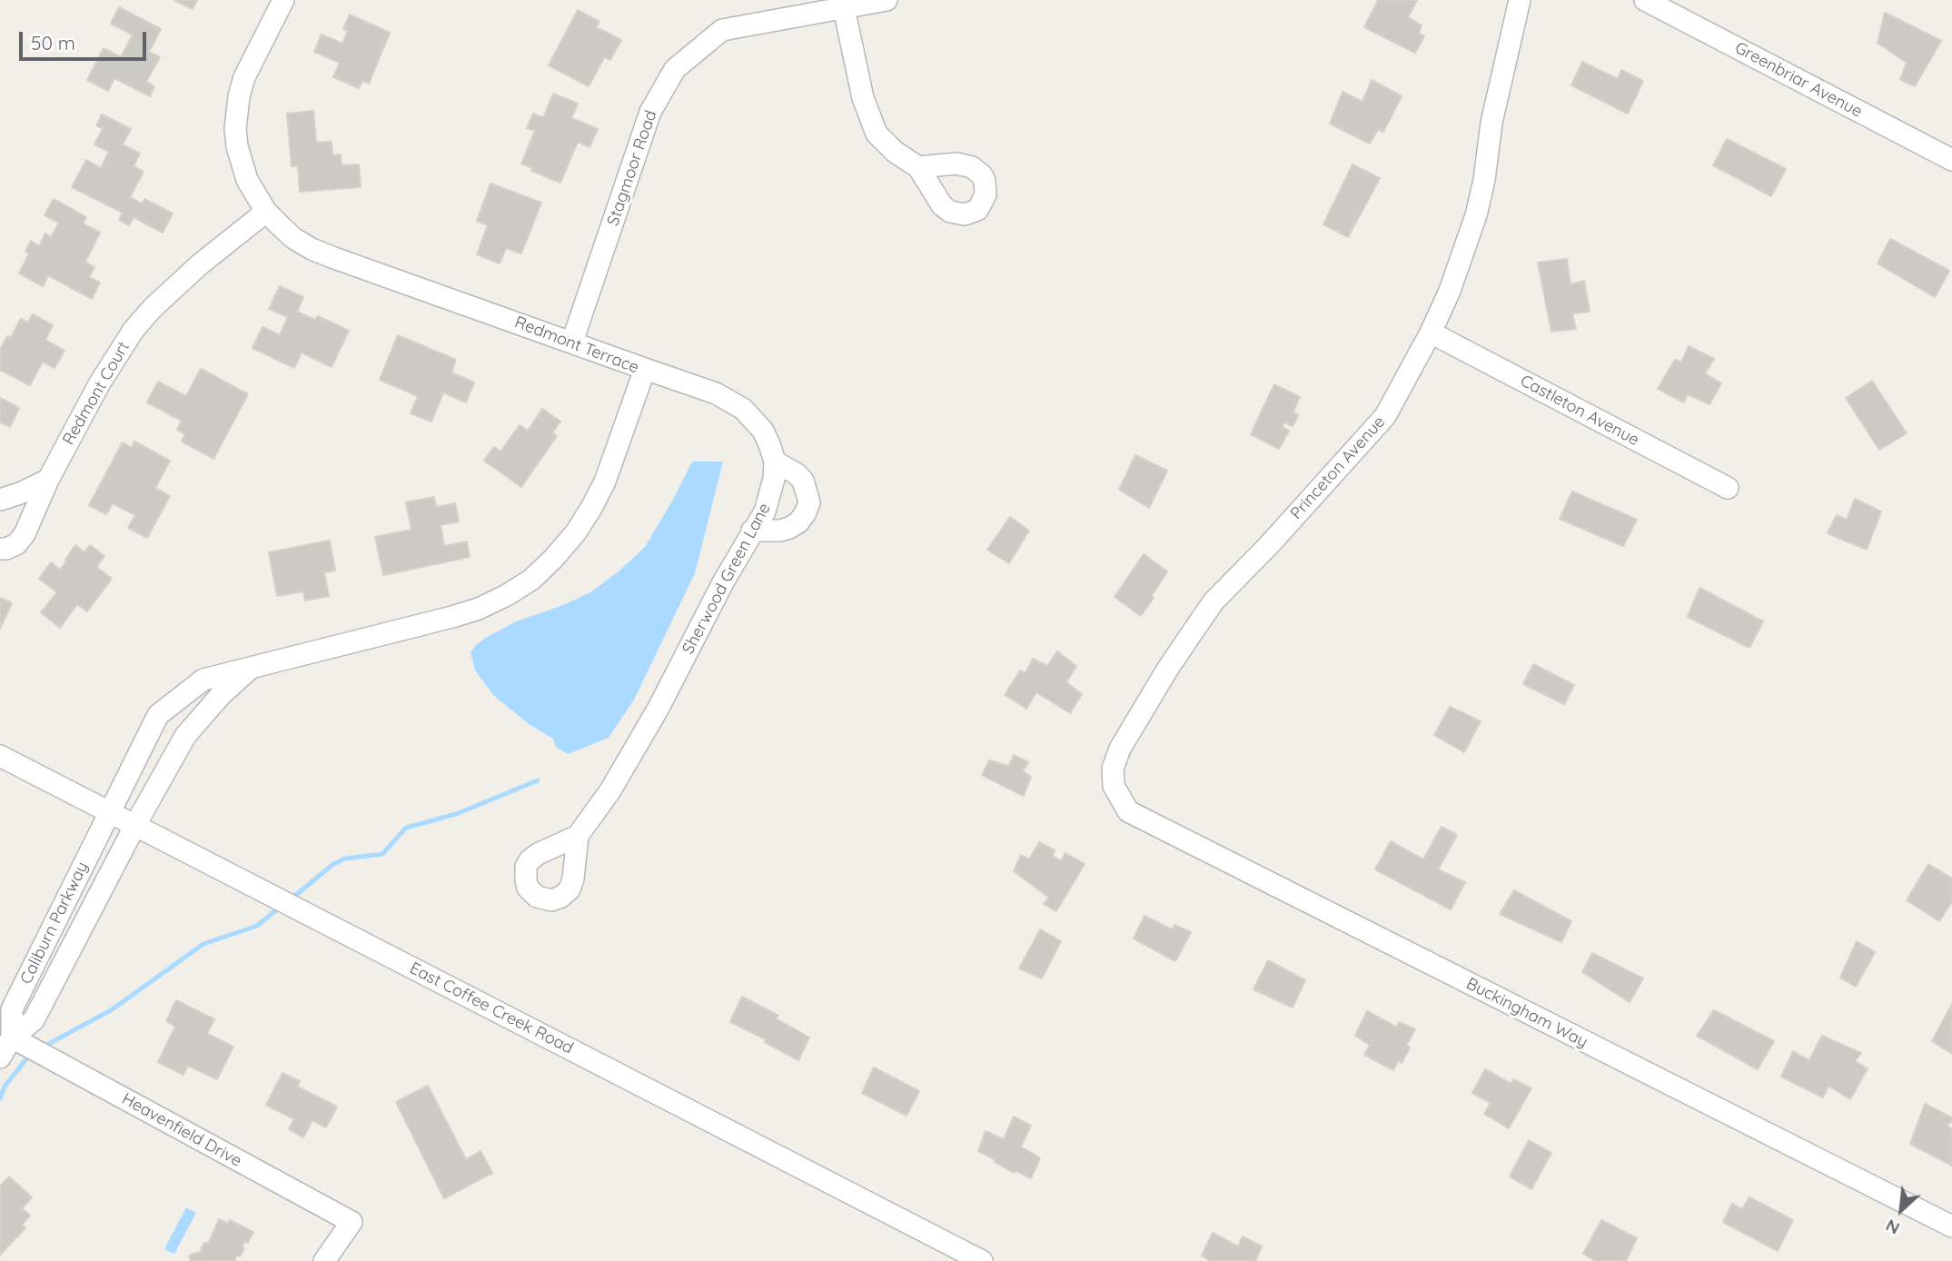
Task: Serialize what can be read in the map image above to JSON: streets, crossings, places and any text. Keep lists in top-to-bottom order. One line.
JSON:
{"streets":{"street":["Greenbriar Avenue","Stagmoor Road","Redmont Terrace","Redmont Court","Castleton Avenue","Princeton Avenue","Sherwood Green Lane","Caliburn Parkway","East Coffee Creek Road","Buckingham Way","Heavenfield Drive"]},"crossings":[["Stagmoor Road","Redmont Terrace"],["Redmont Terrace","Redmont Court"],["Redmont Terrace","Sherwood Green Lane"],["Redmont Terrace","Caliburn Parkway"],["Redmont Terrace","East Coffee Creek Road"],["Castleton Avenue","Princeton Avenue"],["Princeton Avenue","Buckingham Way"],["Caliburn Parkway","East Coffee Creek Road"],["Caliburn Parkway","Heavenfield Drive"]],"scale_bar":"50 m","north":"bottom left"}
